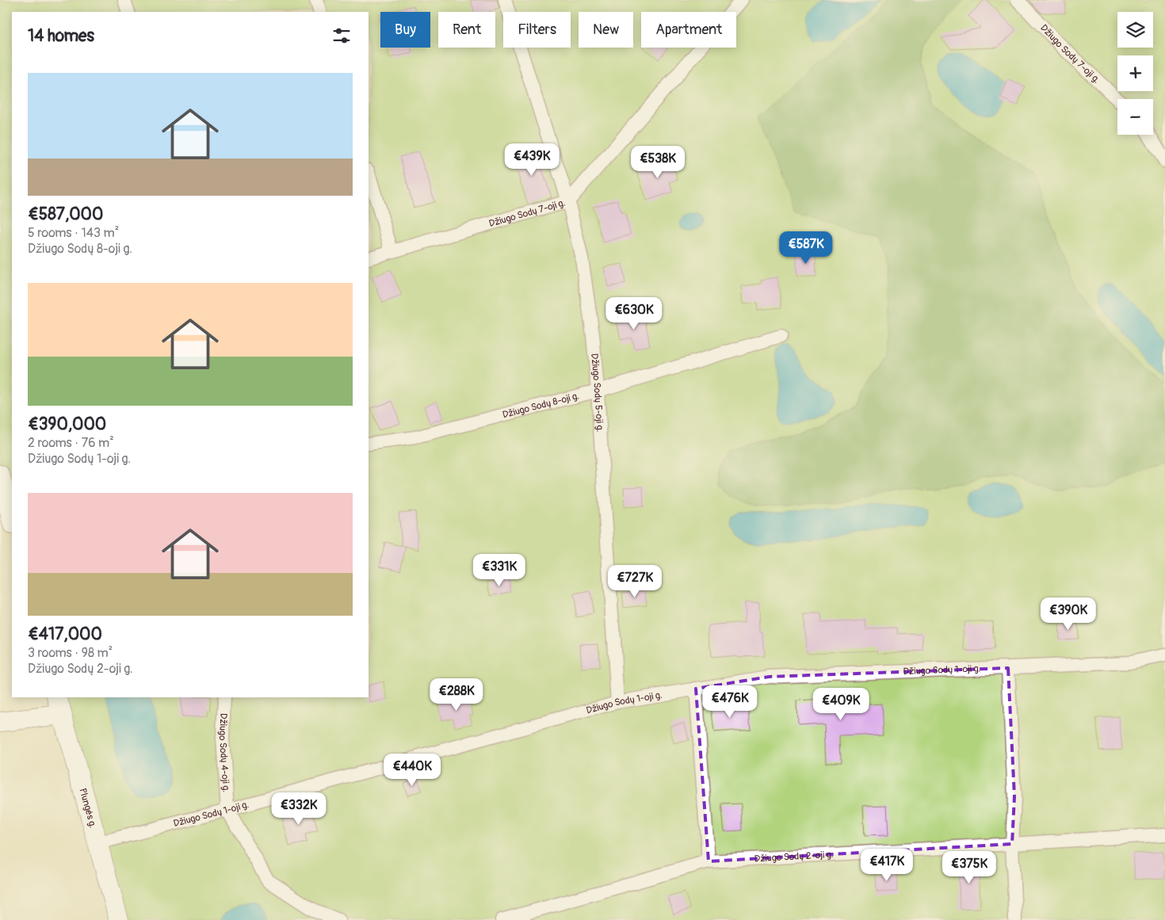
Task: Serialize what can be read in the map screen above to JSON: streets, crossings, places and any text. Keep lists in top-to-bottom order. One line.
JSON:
{"streets":{"main road":["Plungės g."],"street":["Džiugo Sodų 7-oji g.","Džiugo Sodų 5-oji g.","Džiugo Sodų 8-oji g.","Džiugo Sodų 1-oji g.","Džiugo Sodų 4-oji g.","Džiugo Sodų 2-oji g."]},"crossings":[["Džiugo Sodų 7-oji g.","Džiugo Sodų 5-oji g."],["Džiugo Sodų 5-oji g.","Džiugo Sodų 8-oji g."],["Džiugo Sodų 5-oji g.","Džiugo Sodų 1-oji g."],["Džiugo Sodų 1-oji g.","Džiugo Sodų 4-oji g."],["Džiugo Sodų 1-oji g.","Plungės g."]],"page":{"map_buttons":["+","−"],"chip":["Buy","Rent","Filters","New","Apartment"],"heading":"14 homes","list":[{"name":"€587,000","note":"5 rooms · 143 m² · Džiugo Sodų 8-oji g."},{"name":"€390,000","note":"2 rooms · 76 m² · Džiugo Sodų 1-oji g."},{"name":"€417,000","note":"3 rooms · 98 m² · Džiugo Sodų 2-oji g."}],"price":["€439K","€538K","€587K","€630K","€331K","€727K","€390K","€288K","€476K","€409K","€440K","€332K","€417K","€375K"]}}
